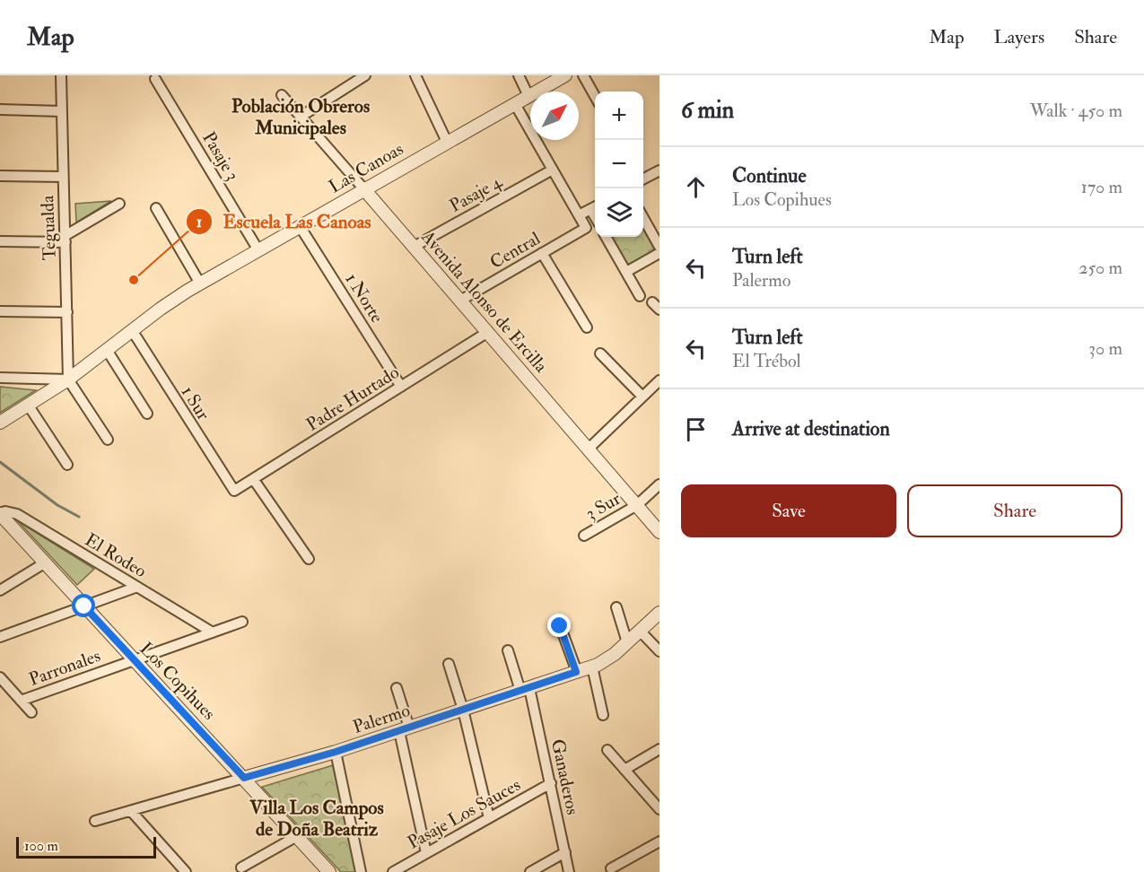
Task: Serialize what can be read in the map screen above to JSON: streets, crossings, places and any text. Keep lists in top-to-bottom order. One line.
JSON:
{"streets":{"street":["Pasaje 3","Las Canoas","Pasaje 4","Tegualda","Central","1 Norte","Avenida Alonso de Ercilla","Padre Hurtado","1 Sur","3 Sur","El Rodeo","Parronales","Los Copihues","Palermo","Ganaderos","Pasaje Los Sauces"]},"crossings":[["Pasaje 3","Las Canoas"],["Las Canoas","Tegualda"],["Las Canoas","1 Norte"],["Las Canoas","Avenida Alonso de Ercilla"],["Las Canoas","1 Sur"],["Pasaje 4","Avenida Alonso de Ercilla"],["Central","Avenida Alonso de Ercilla"],["1 Norte","Padre Hurtado"],["Avenida Alonso de Ercilla","Padre Hurtado"],["Avenida Alonso de Ercilla","3 Sur"],["Padre Hurtado","1 Sur"],["El Rodeo","Parronales"],["El Rodeo","Los Copihues"],["Parronales","Los Copihues"],["Los Copihues","Palermo"],["Palermo","Ganaderos"],["Ganaderos","Pasaje Los Sauces"]],"districts":["Población Obreros Municipales","Villa Los Campos de Doña Beatriz"],"places":["Escuela Las Canoas"],"scale_bar":"100 m","north":"top right","page":{"header":"Map","nav":["Map","Layers","Share"],"heading":["6 min","Walk · 450 m"],"map_buttons":["+","−"],"list":[["Continue","Los Copihues","170 m"],["Turn left","Palermo","250 m"],["Turn left","El Trébol","30 m"],"Arrive at destination"],"buttons":["Save","Share"],"scale":"100 m"}}
